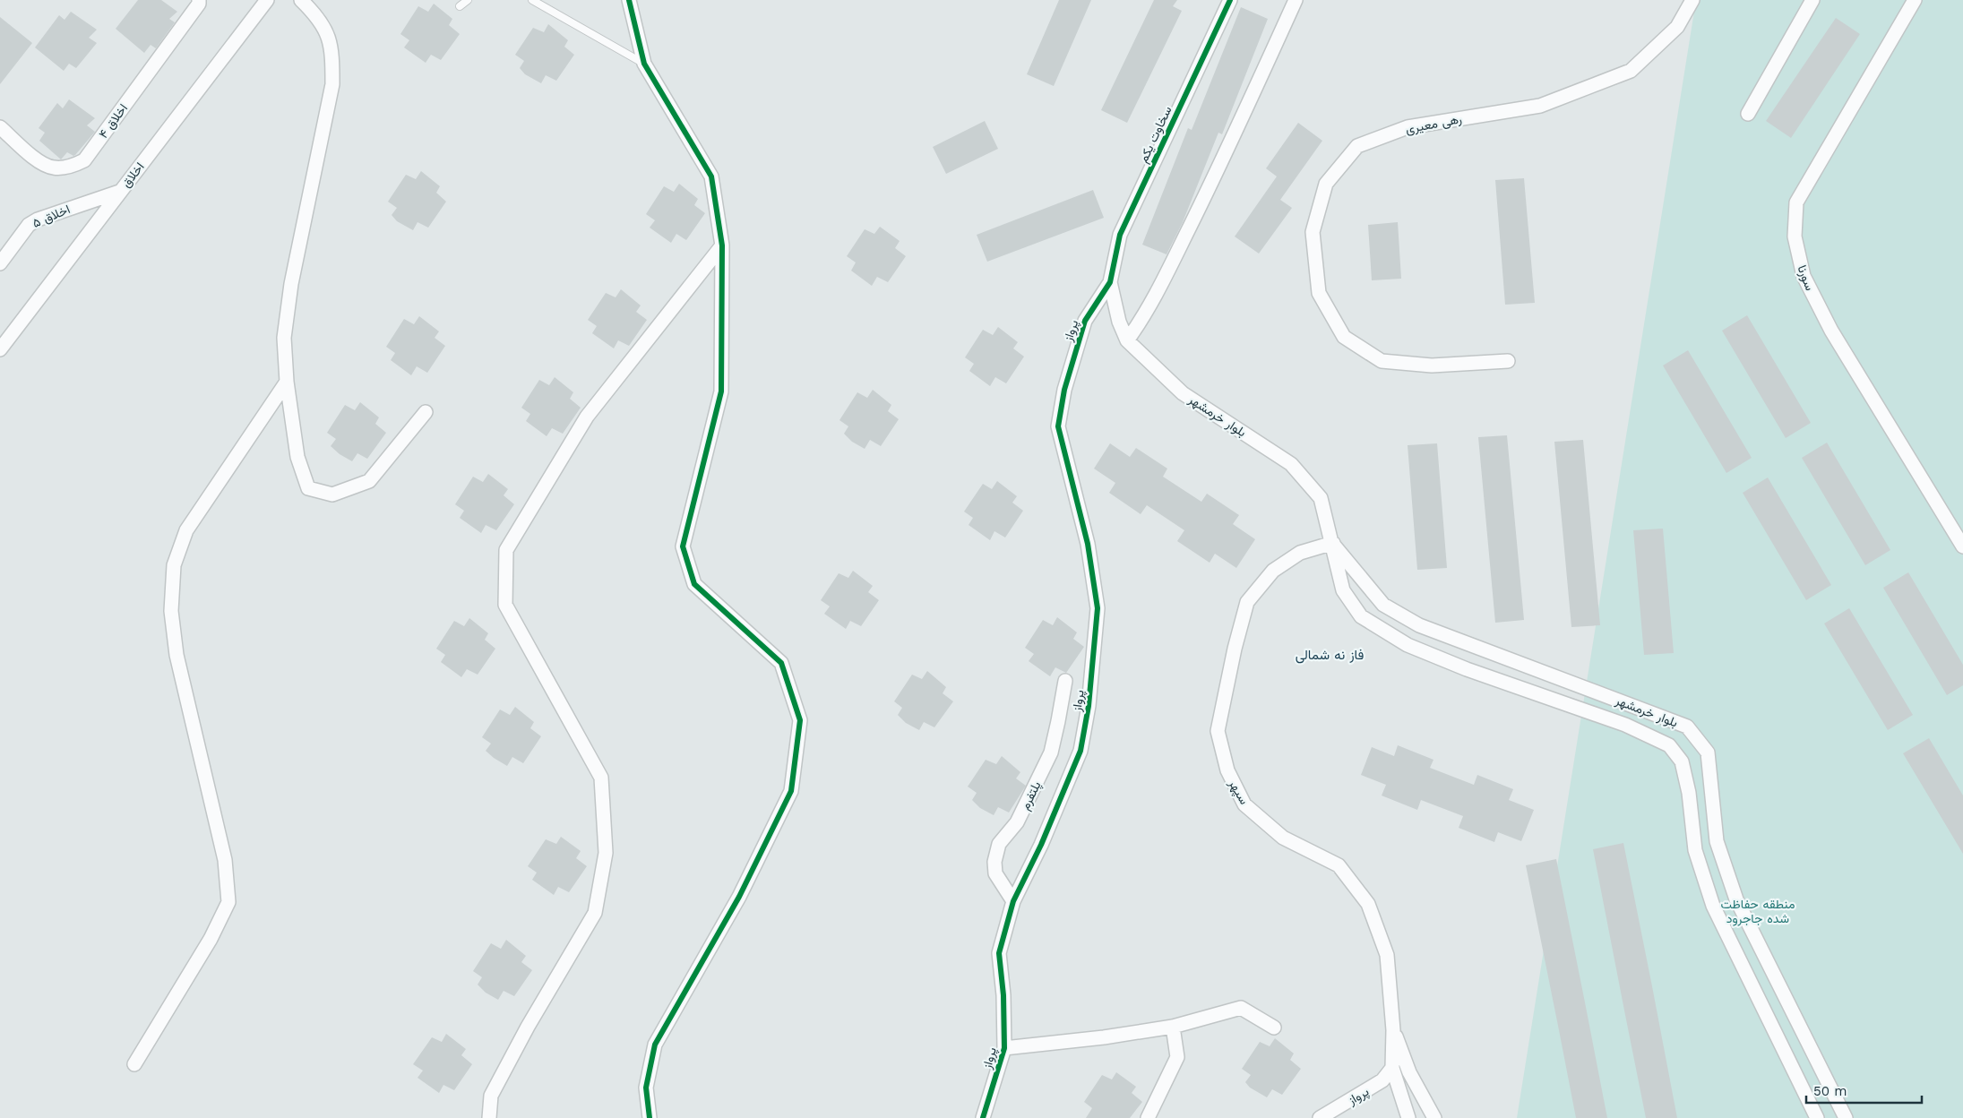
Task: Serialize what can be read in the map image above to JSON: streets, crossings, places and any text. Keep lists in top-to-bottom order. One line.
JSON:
{"streets":{"street":["اخلاق ۴","رهی معیری","سخاوت یکم","اخلاق","اخلاق ۵","سورنا","پرواز","بلوار خرمشهر","سپهر","پلتفرم"]},"crossings":[["سخاوت یکم","پرواز"],["سخاوت یکم","بلوار خرمشهر"],["اخلاق","اخلاق ۵"],["پرواز","بلوار خرمشهر"],["پرواز","سپهر"],["پرواز","پلتفرم"],["بلوار خرمشهر","سپهر"]],"districts":["فاز نه شمالی"],"parks":["منطقه حفاظت شده جاجرود"],"scale_bar":"50 m"}
